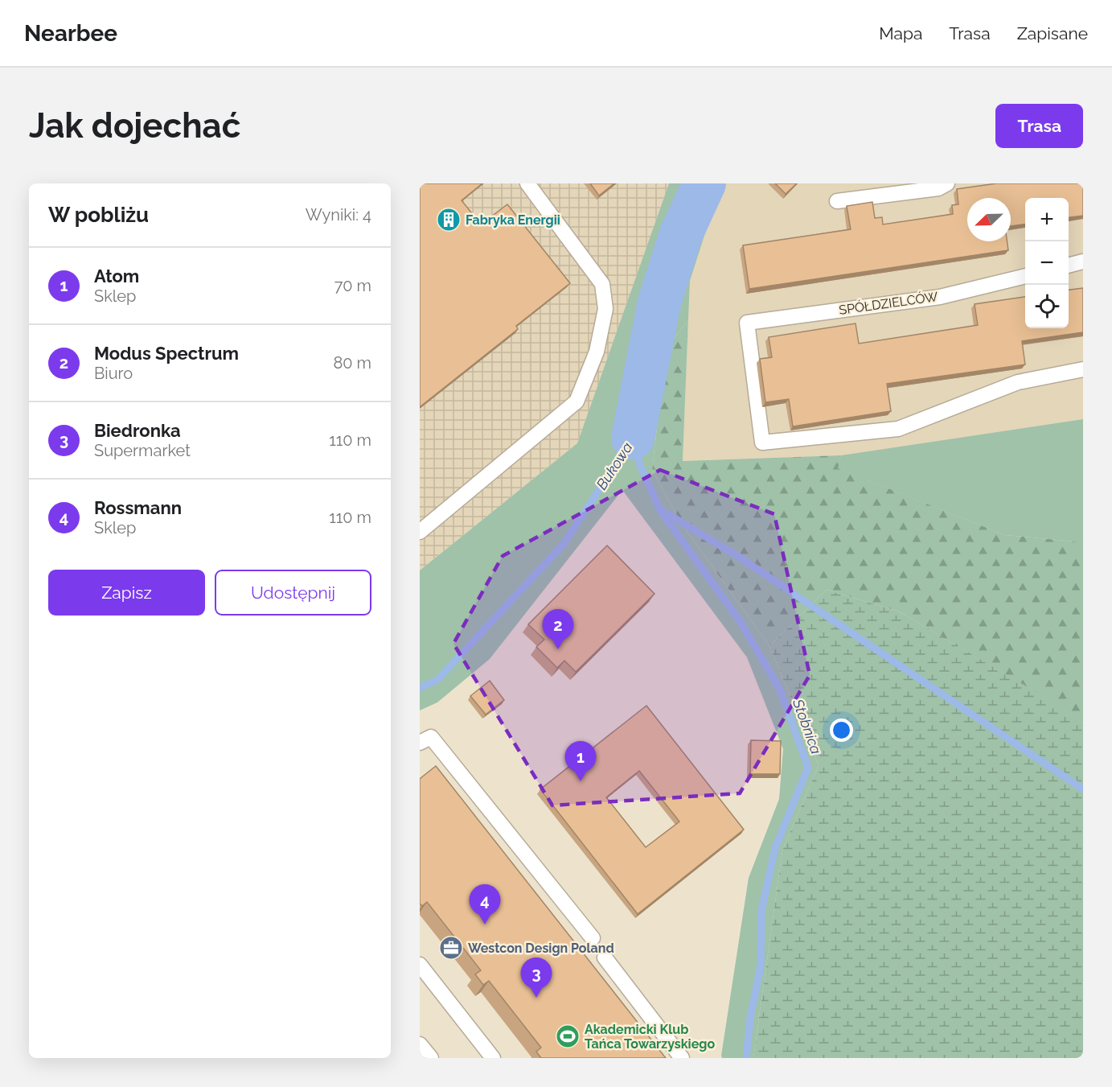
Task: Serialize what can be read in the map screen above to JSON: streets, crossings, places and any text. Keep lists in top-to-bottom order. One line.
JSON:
{"streets":{"lane":["SPÓŁDZIELCÓW"]},"water":["Bukowa","Stobnica"],"places":{"building":["Fabryka Energii"],"office":["Westcon Design Poland"],"sports":["Akademicki Klub Tańca Towarzyskiego"]},"north":"bottom left","page":{"header":"Nearbee","nav":["Mapa","Trasa","Zapisane"],"buttons":["Trasa",["Zapisz","Udostępnij"]],"title":"Jak dojechać","heading":["W pobliżu","Wyniki: 4"],"map_buttons":["+","−"],"list":[{"mark":"1","name":"Atom","note":"Sklep","value":"70 m"},{"mark":"2","name":"Modus Spectrum","note":"Biuro","value":"80 m"},{"mark":"3","name":"Biedronka","note":"Supermarket","value":"110 m"},{"mark":"4","name":"Rossmann","note":"Sklep","value":"110 m"}],"pins":["2","1","4","3"]}}
